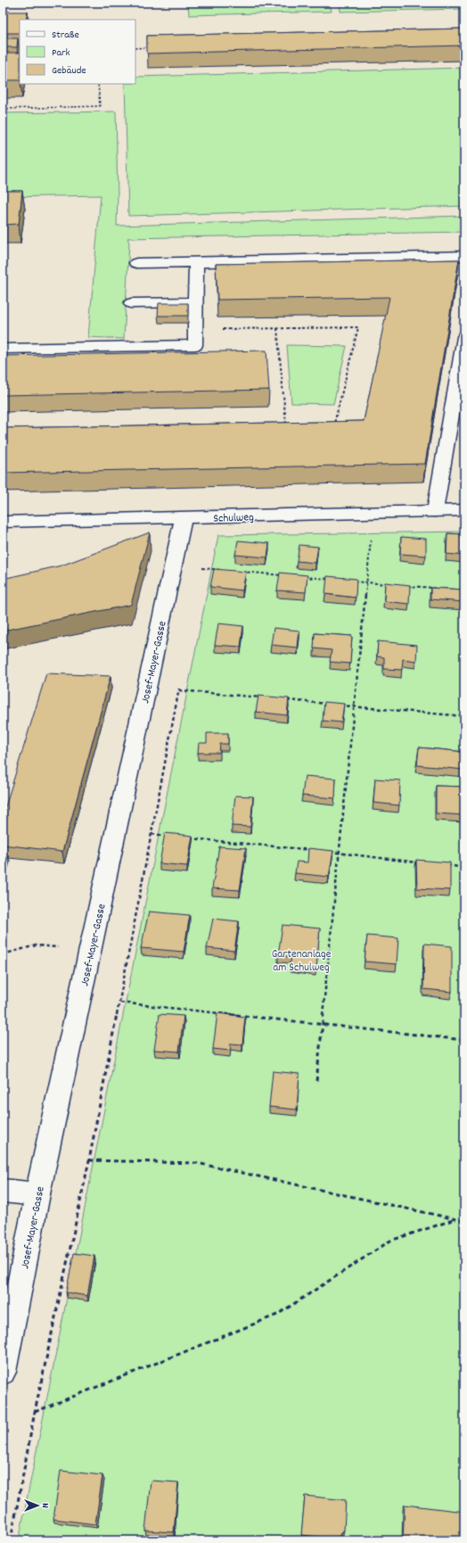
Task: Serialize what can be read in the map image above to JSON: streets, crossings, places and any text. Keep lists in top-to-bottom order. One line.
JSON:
{"streets":{"street":["Schulweg","Josef-Mayer-Gasse"]},"crossings":[["Schulweg","Josef-Mayer-Gasse"]],"parks":["Gartenanlage am Schulweg"],"legend":["Straße","Park","Gebäude"],"north":"right"}
